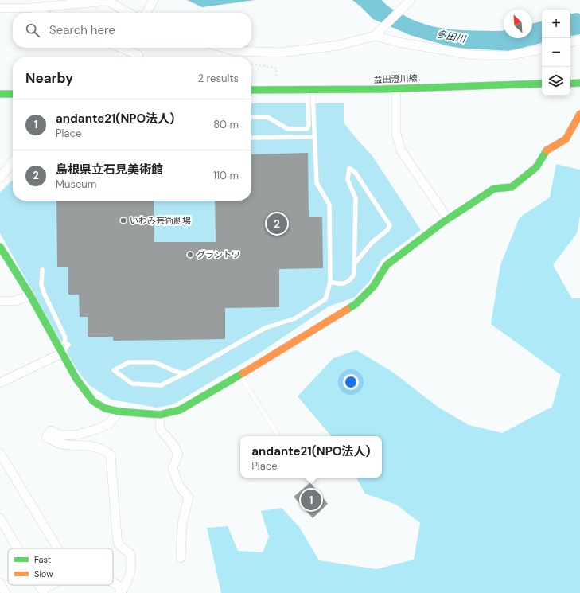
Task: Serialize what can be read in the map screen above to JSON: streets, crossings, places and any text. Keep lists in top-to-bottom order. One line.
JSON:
{"streets":{"street":["益田澄川線"]},"water":["多田川"],"places":["いわみ芸術劇場","グラントワ"],"legend":["Fast","Slow"],"north":"top left","page":{"map_buttons":["+","−"],"search":"Search here","heading":["Nearby","2 results"],"list":[{"mark":"1","name":"andante21(NPO法人)","note":"Place","value":"80 m"},{"mark":"2","name":"島根県立石見美術館","note":"Museum","value":"110 m"}],"pins":["2","1"],"popup":["andante21(NPO法人)","Place"]}}
